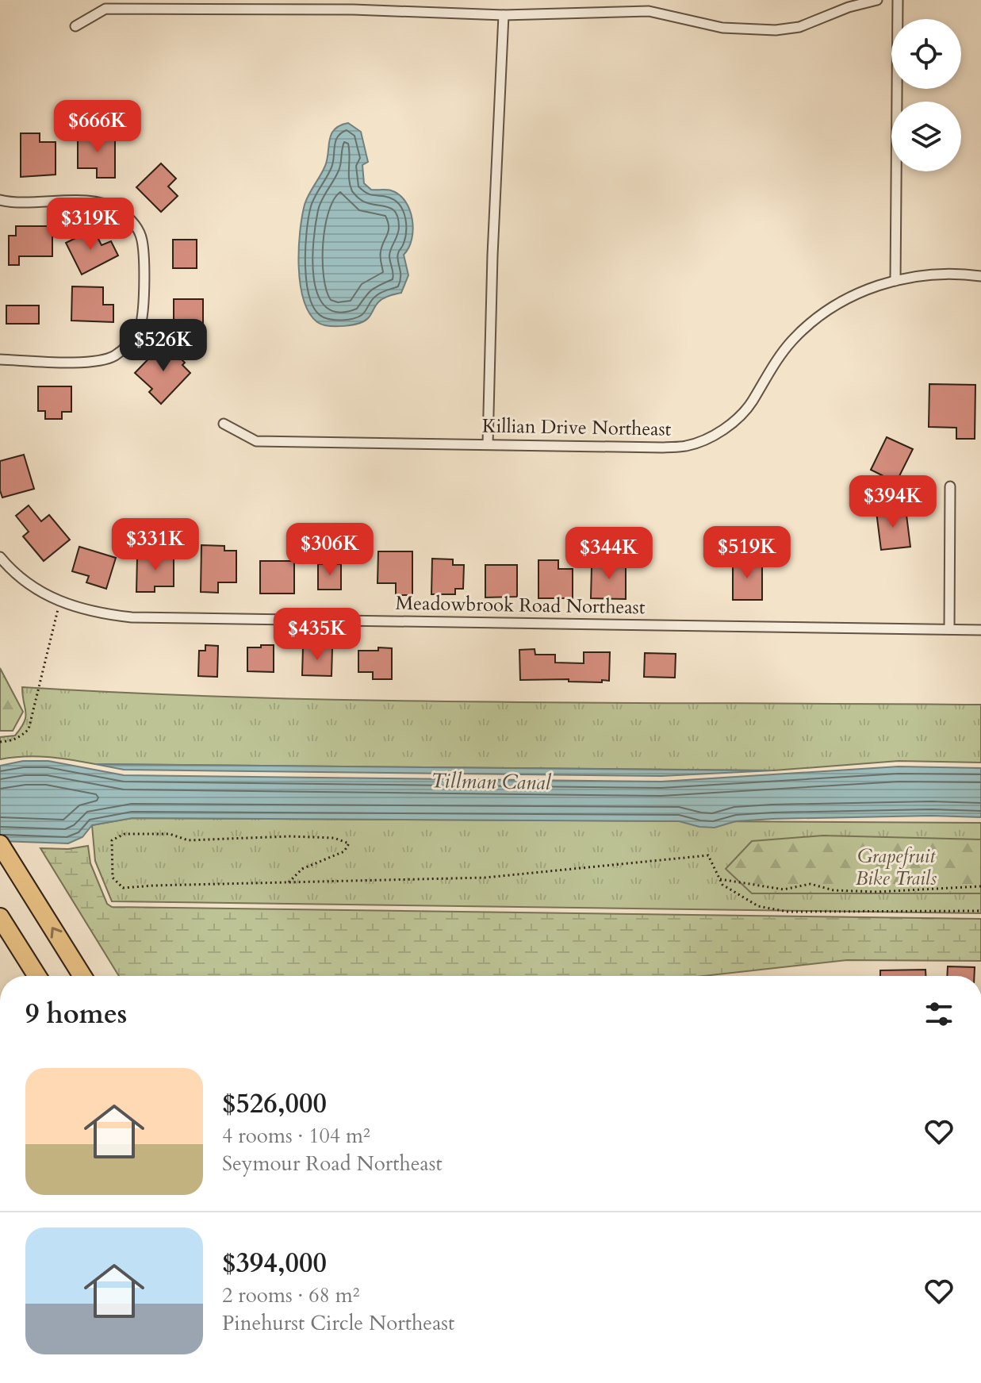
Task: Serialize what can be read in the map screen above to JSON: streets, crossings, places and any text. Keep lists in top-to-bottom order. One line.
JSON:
{"streets":{"street":["Killian Drive Northeast","Meadowbrook Road Northeast"]},"water":["Tillman Canal"],"parks":["Grapefruit Bike Trails"],"page":{"price":["$666K","$319K","$526K","$394K","$331K","$306K","$519K","$344K","$435K"],"heading":"9 homes","list":[{"name":"$526,000","note":"4 rooms · 104 m² · Seymour Road Northeast"},{"name":"$394,000","note":"2 rooms · 68 m² · Pinehurst Circle Northeast"}]}}
